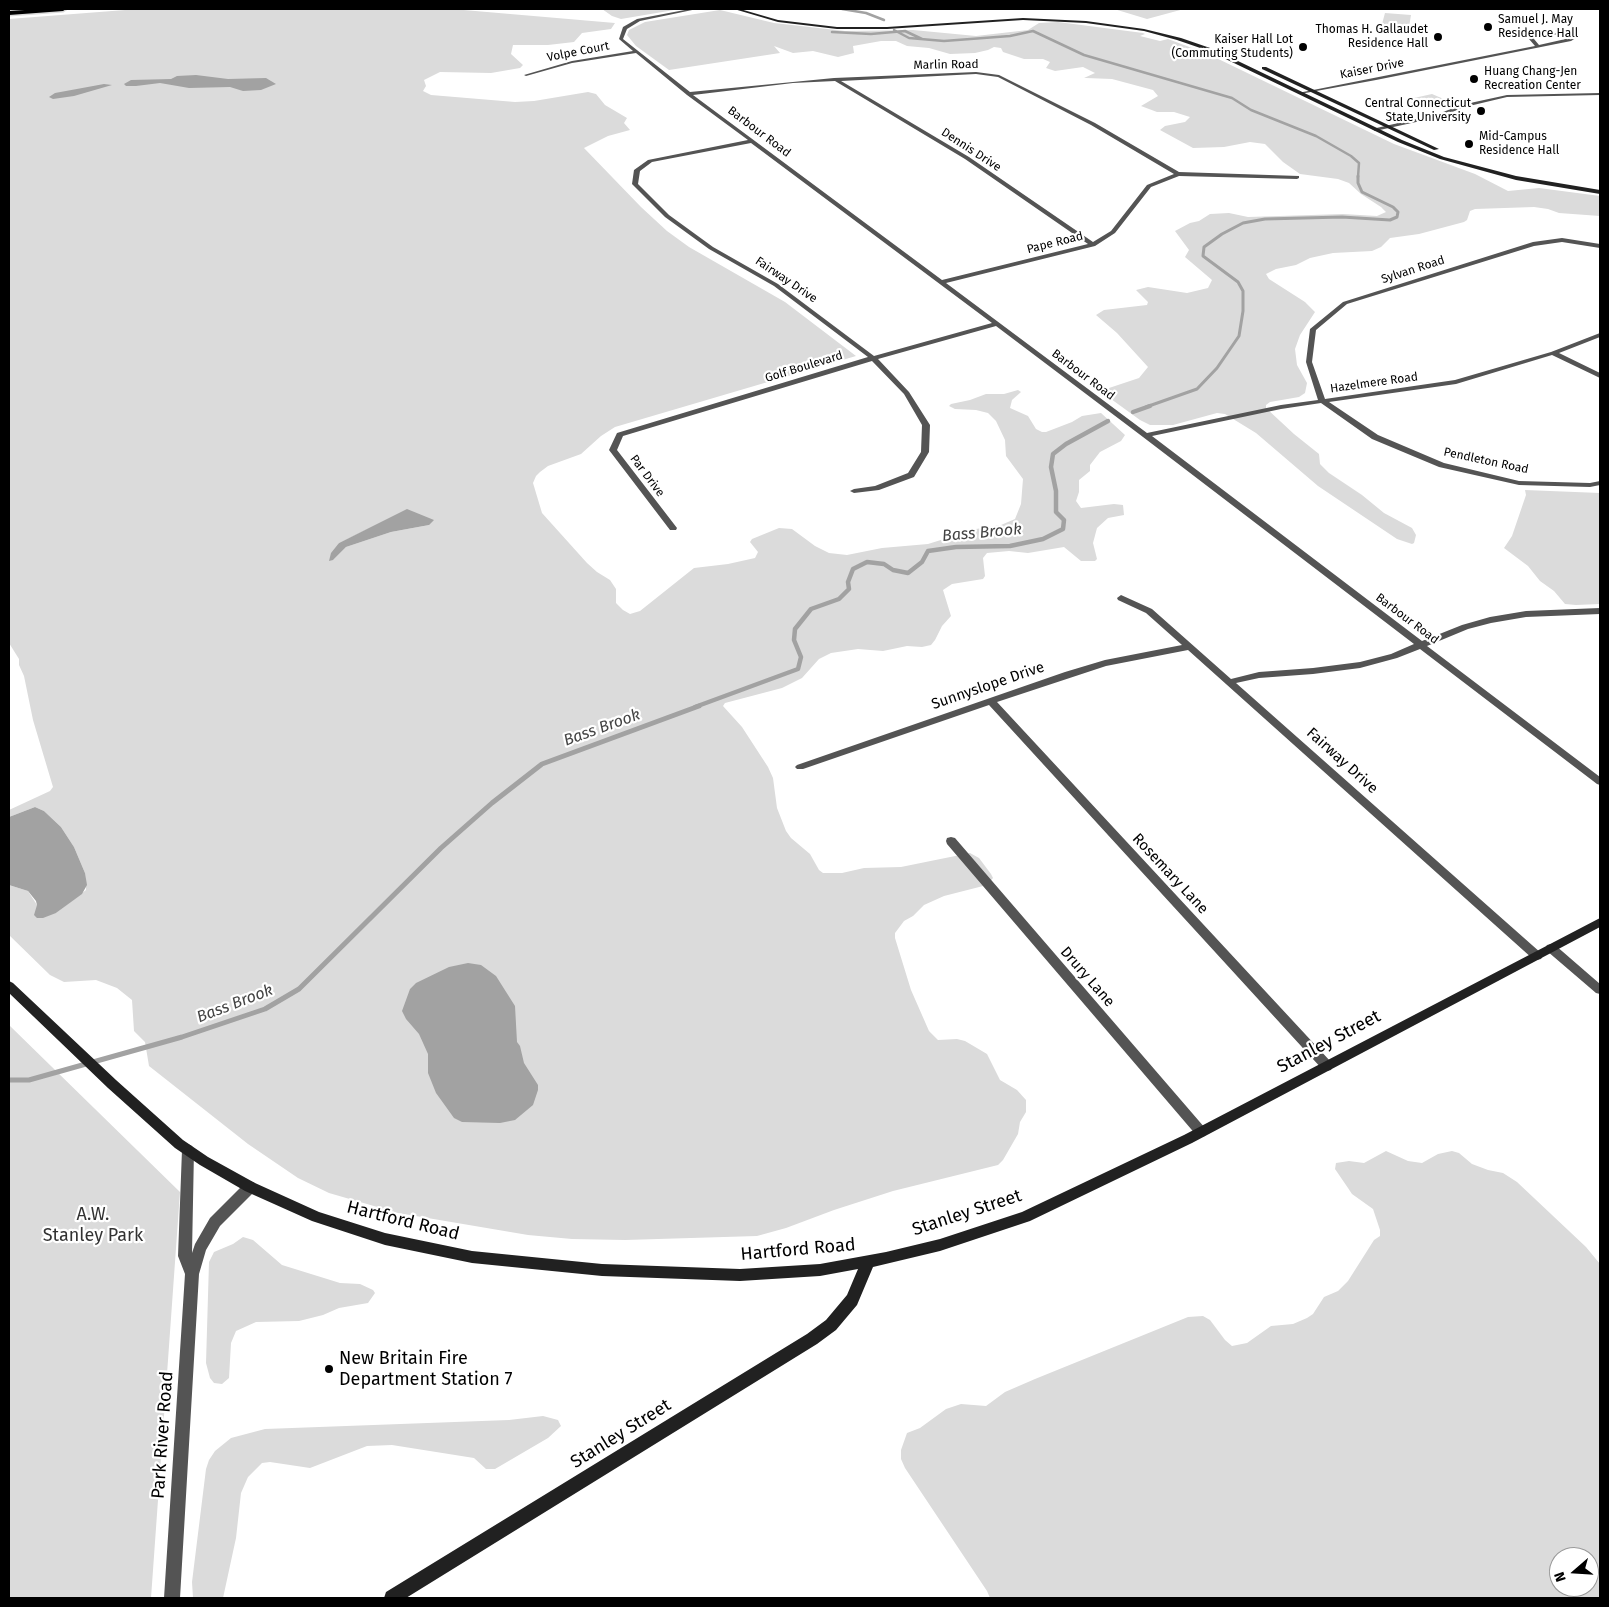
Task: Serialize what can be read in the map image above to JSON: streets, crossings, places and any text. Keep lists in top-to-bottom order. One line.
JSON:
{"streets":{"main road":["Stanley Street","Hartford Road"],"street":["Volpe Court","Marlin Road","Kaiser Drive","Barbour Road","Dennis Drive","Pape Road","Sylvan Road","Fairway Drive","Golf Boulevard","Hazelmere Road","Pendleton Road","Par Drive","Sunnyslope Drive","Rosemary Lane","Drury Lane","Park River Road"]},"crossings":[["Volpe Court","Barbour Road"],["Marlin Road","Barbour Road"],["Marlin Road","Dennis Drive"],["Marlin Road","Pape Road"],["Barbour Road","Pape Road"],["Barbour Road","Fairway Drive"],["Barbour Road","Golf Boulevard"],["Barbour Road","Hazelmere Road"],["Dennis Drive","Pape Road"],["Sylvan Road","Hazelmere Road"],["Sylvan Road","Pendleton Road"],["Fairway Drive","Golf Boulevard"],["Fairway Drive","Sunnyslope Drive"],["Fairway Drive","Stanley Street"],["Golf Boulevard","Par Drive"],["Hazelmere Road","Pendleton Road"],["Sunnyslope Drive","Rosemary Lane"],["Rosemary Lane","Stanley Street"],["Drury Lane","Stanley Street"],["Stanley Street","Hartford Road"],["Hartford Road","Park River Road"]],"water":["Bass Brook"],"parks":["A.W. Stanley Park"],"places":["Samuel J. May Residence Hall","Thomas H. Gallaudet Residence Hall","Kaiser Hall Lot (Commuting Students)","Huang Chang-Jen Recreation Center","Central Connecticut State University","Mid-Campus Residence Hall","New Britain Fire Department Station 7"],"north":"left"}
